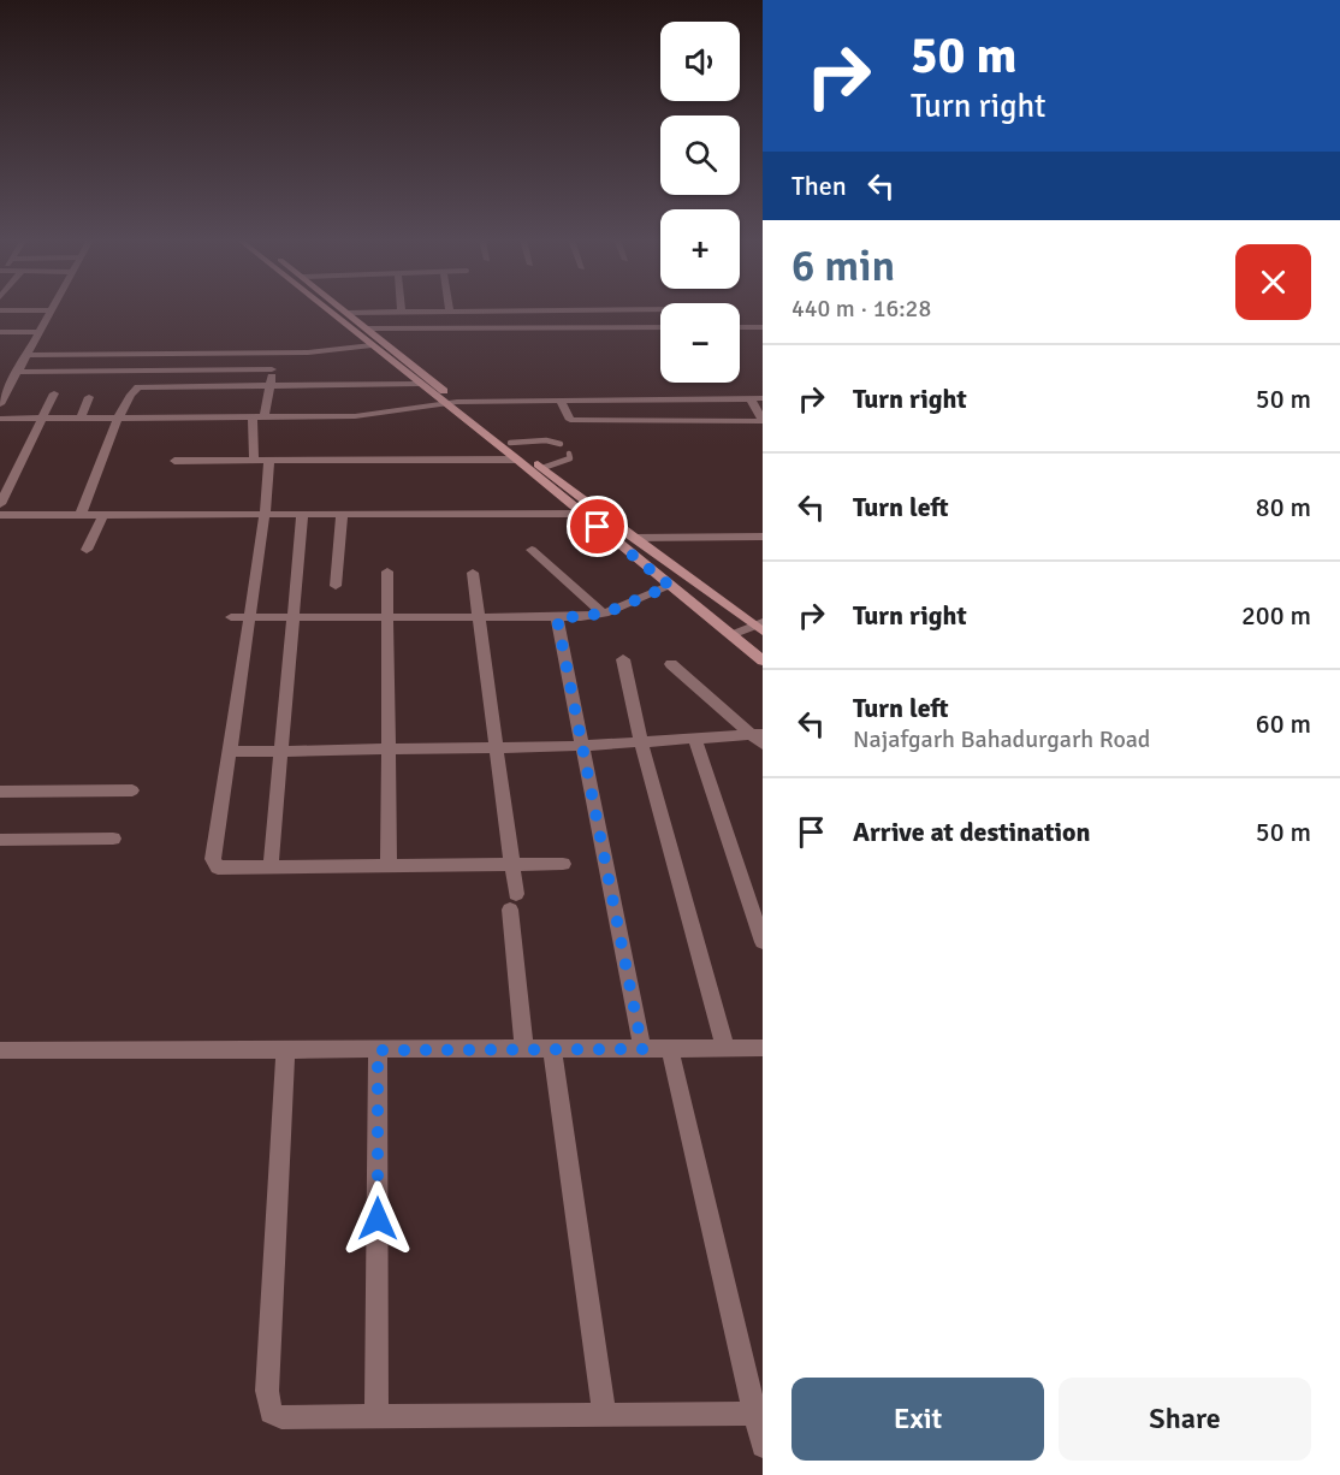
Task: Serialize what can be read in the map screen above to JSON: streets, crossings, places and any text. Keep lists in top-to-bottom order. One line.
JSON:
{"page":{"turn":["50 m","Turn right"],"map_buttons":["+","−"],"then":"Then","heading":["6 min","440 m · 16:28"],"list":[{"name":"Turn right","value":"50 m"},{"name":"Turn left","value":"80 m"},{"name":"Turn right","value":"200 m"},{"name":"Turn left","note":"Najafgarh Bahadurgarh Road","value":"60 m"},{"name":"Arrive at destination","value":"50 m"}],"buttons":["Exit","Share"]}}
